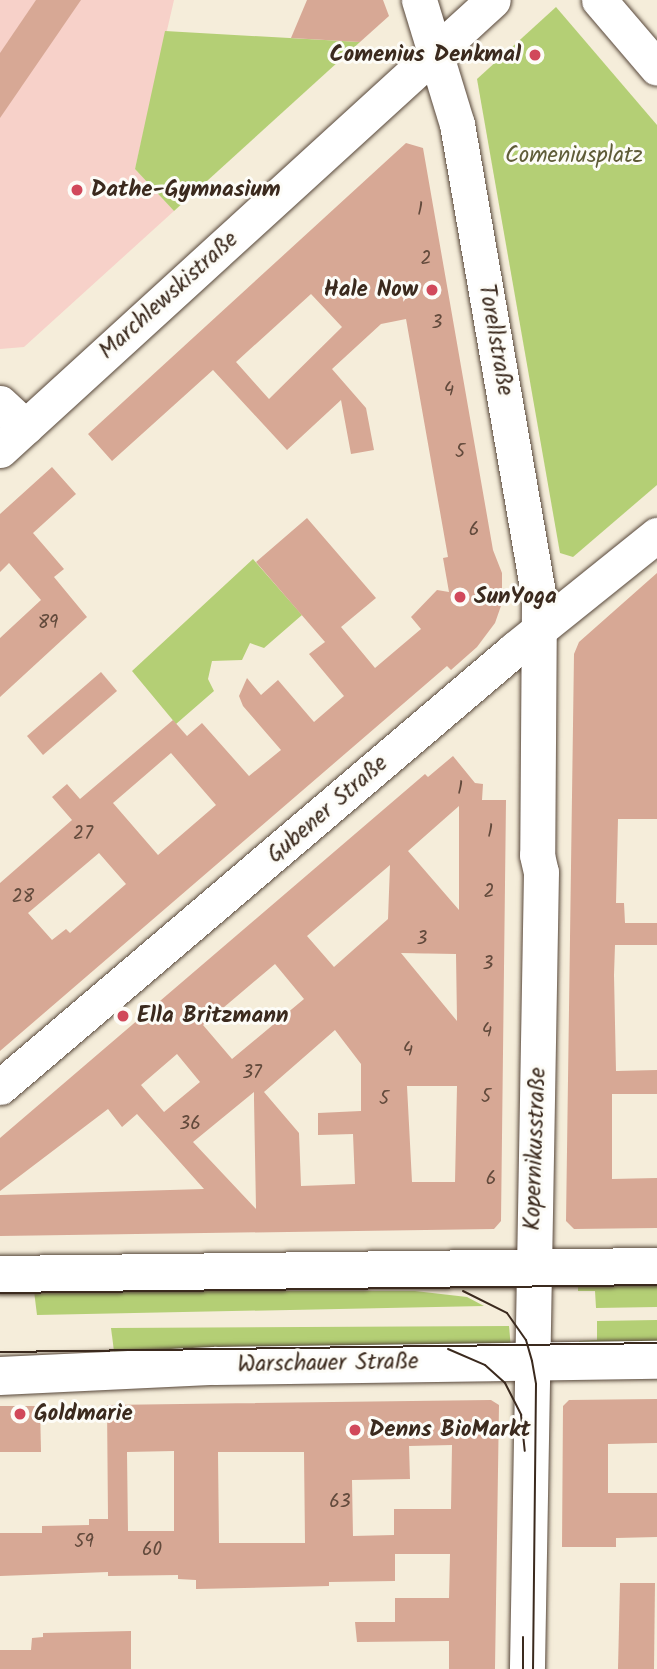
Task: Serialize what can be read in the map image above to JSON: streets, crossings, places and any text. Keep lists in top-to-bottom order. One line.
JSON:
{"streets":{"main road":["Warschauer Straße"],"street":["Marchlewskistraße","Torellstraße","Gubener Straße","Kopernikusstraße"]},"crossings":[["Marchlewskistraße","Torellstraße"],["Torellstraße","Gubener Straße"],["Torellstraße","Kopernikusstraße"],["Gubener Straße","Kopernikusstraße"],["Kopernikusstraße","Warschauer Straße"]],"parks":["Comeniusplatz"],"places":["Comenius Denkmal","Dathe-Gymnasium","Hale Now","SunYoga","Ella Britzmann","Goldmarie","Denns BioMarkt"],"house_numbers":["1","2","3","4","5","6","89","1","1","27","2","28","3","3","4","4","37","5","5","36","6","63","59","60"]}
